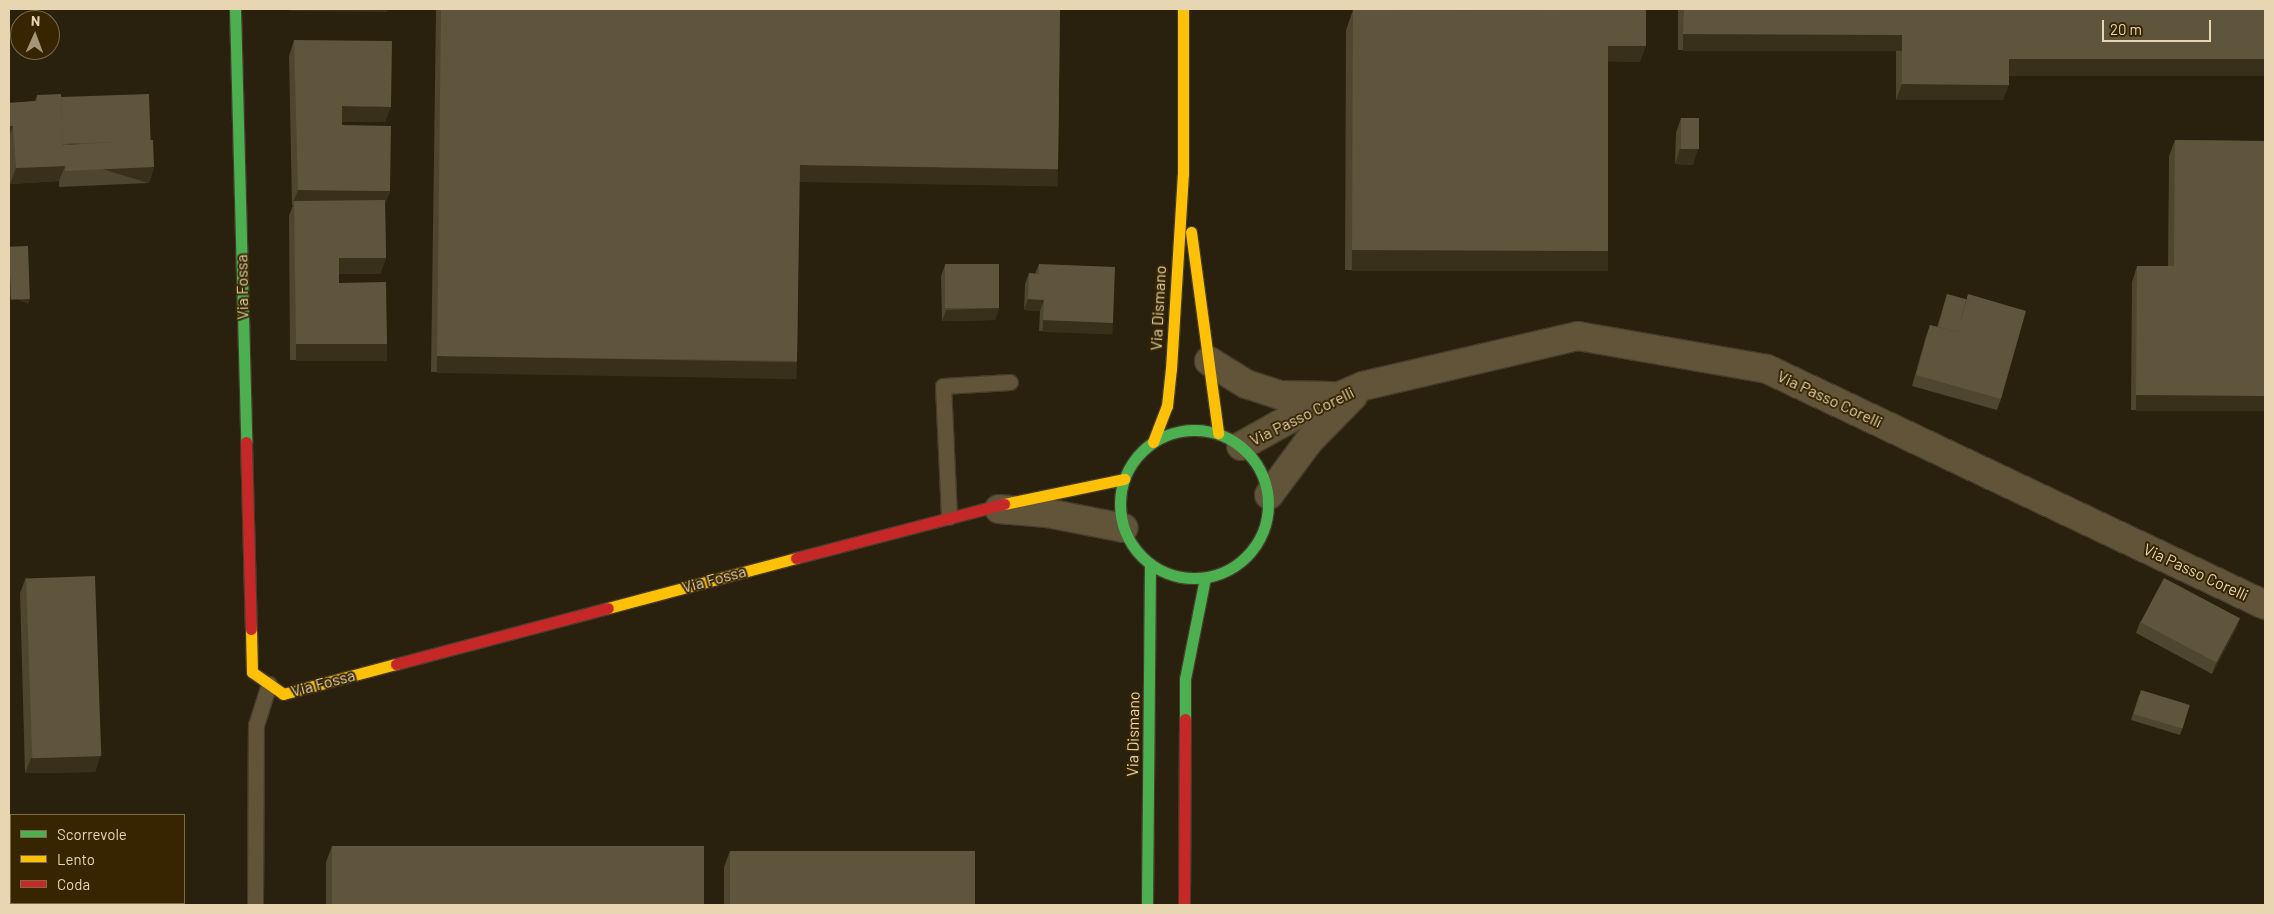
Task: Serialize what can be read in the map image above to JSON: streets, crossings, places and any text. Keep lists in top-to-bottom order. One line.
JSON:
{"streets":{"main road":["Via Fossa","Via Dismano"],"street":["Via Passo Corelli"]},"crossings":[["Via Fossa","Via Dismano"],["Via Fossa","Via Passo Corelli"],["Via Dismano","Via Passo Corelli"]],"legend":["Scorrevole","Lento","Coda"],"scale_bar":"20 m","north":"top"}
